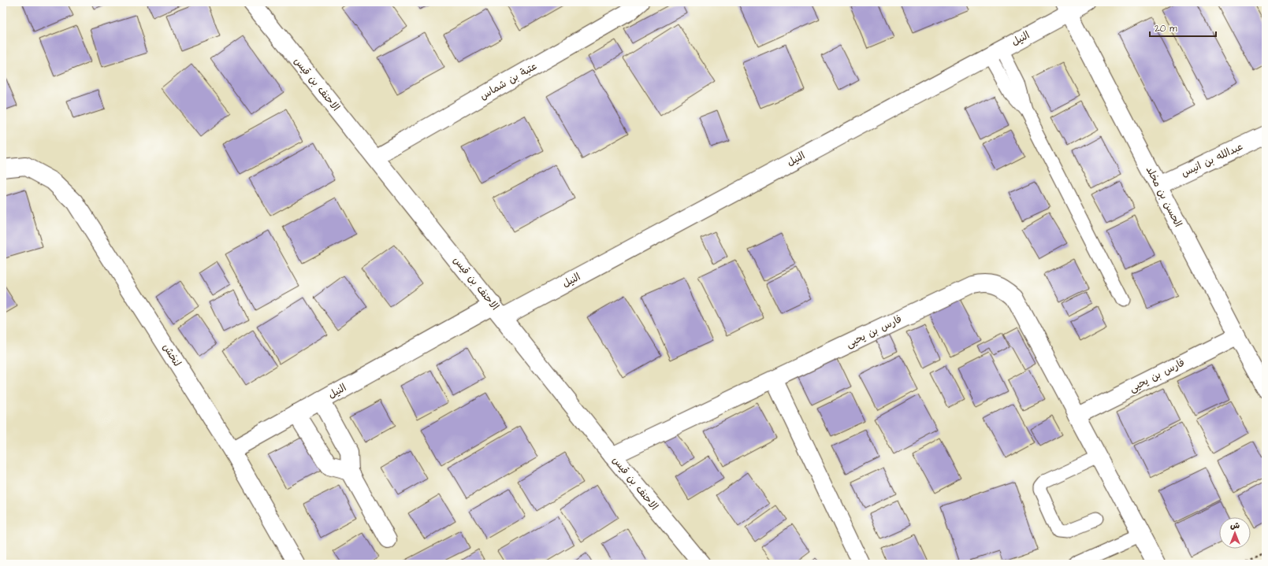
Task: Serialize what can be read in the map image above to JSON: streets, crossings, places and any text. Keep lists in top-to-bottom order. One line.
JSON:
{"streets":{"street":["النيل","عتبة بن شماس","الاحنف بن قيس","عبدالله بن انيس","الحسن بن مخلد","فارس بن يحيى","لنخش"]},"crossings":[["النيل","الاحنف بن قيس"],["النيل","الحسن بن مخلد"],["النيل","لنخش"],["عتبة بن شماس","الاحنف بن قيس"],["الاحنف بن قيس","فارس بن يحيى"],["عبدالله بن انيس","الحسن بن مخلد"],["الحسن بن مخلد","فارس بن يحيى"]],"scale_bar":"20 m","north":"top"}
